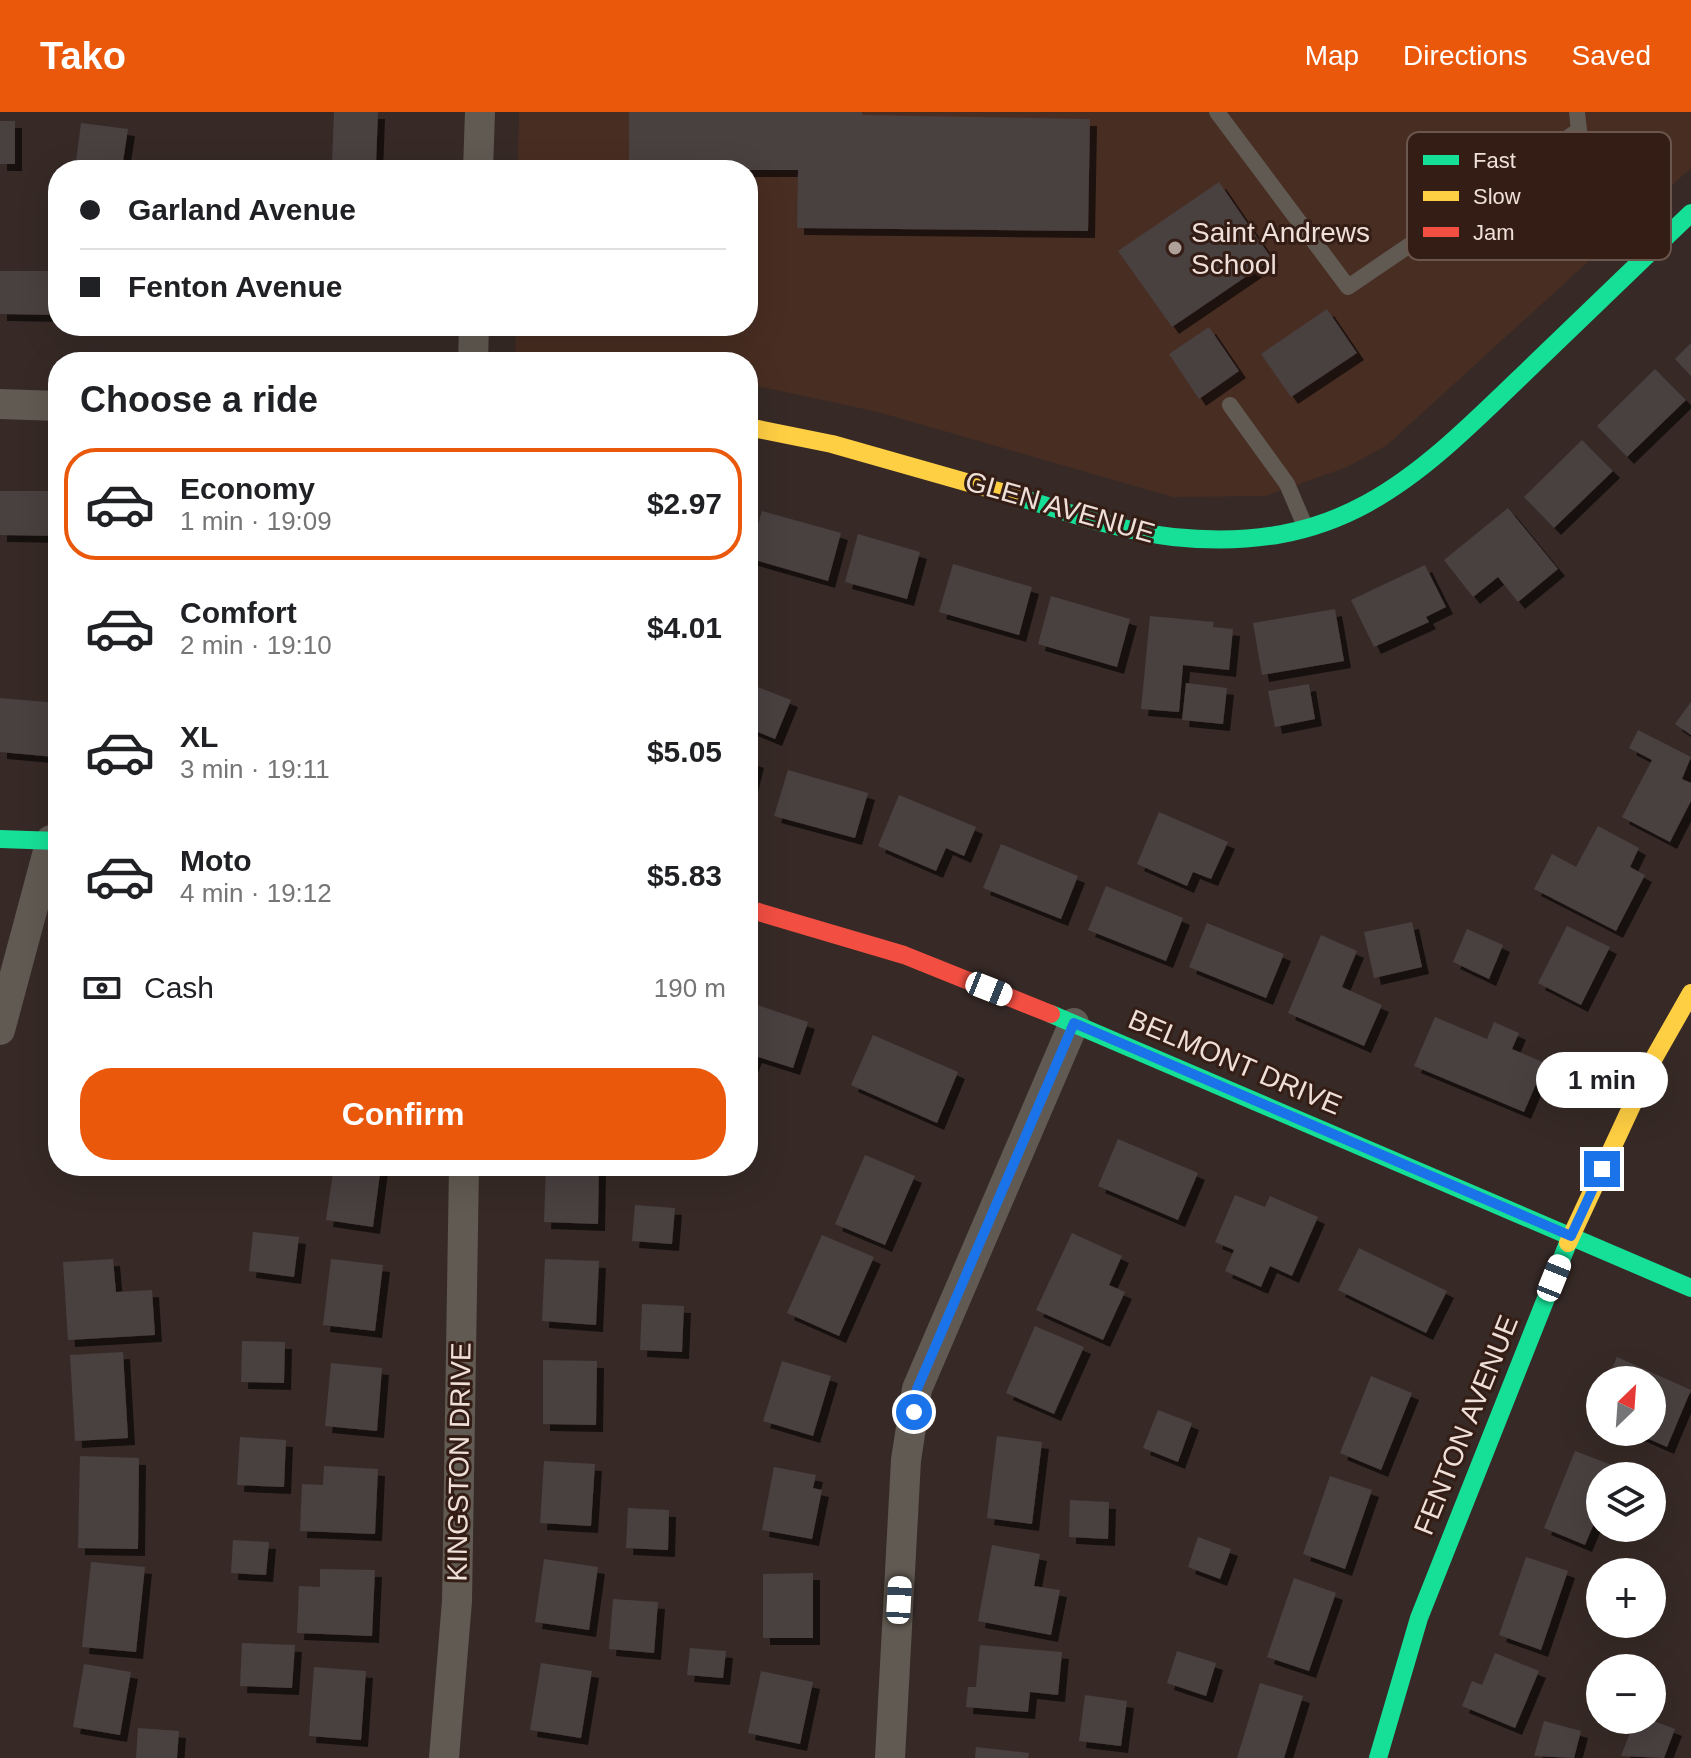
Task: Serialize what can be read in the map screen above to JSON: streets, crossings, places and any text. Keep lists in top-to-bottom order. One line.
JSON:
{"streets":{"street":["GLEN AVENUE","BELMONT DRIVE","FENTON AVENUE","KINGSTON DRIVE"]},"crossings":[["BELMONT DRIVE","FENTON AVENUE"]],"places":["Saint Andrews School"],"legend":["Fast","Slow","Jam"],"north":"top right","page":{"header":"Tako","nav":["Map","Directions","Saved"],"banner":["Garland Avenue","Fenton Avenue"],"heading":"Choose a ride","list":[{"name":"Economy","note":"1 min · 19:09","value":"$2.97"},{"name":"Comfort","note":"2 min · 19:10","value":"$4.01"},{"name":"XL","note":"3 min · 19:11","value":"$5.05"},{"name":"Moto","note":"4 min · 19:12","value":"$5.83"}],"pay":["Cash","190 m"],"bubble":"1 min","buttons":"Confirm","map_buttons":["+","−"]}}
